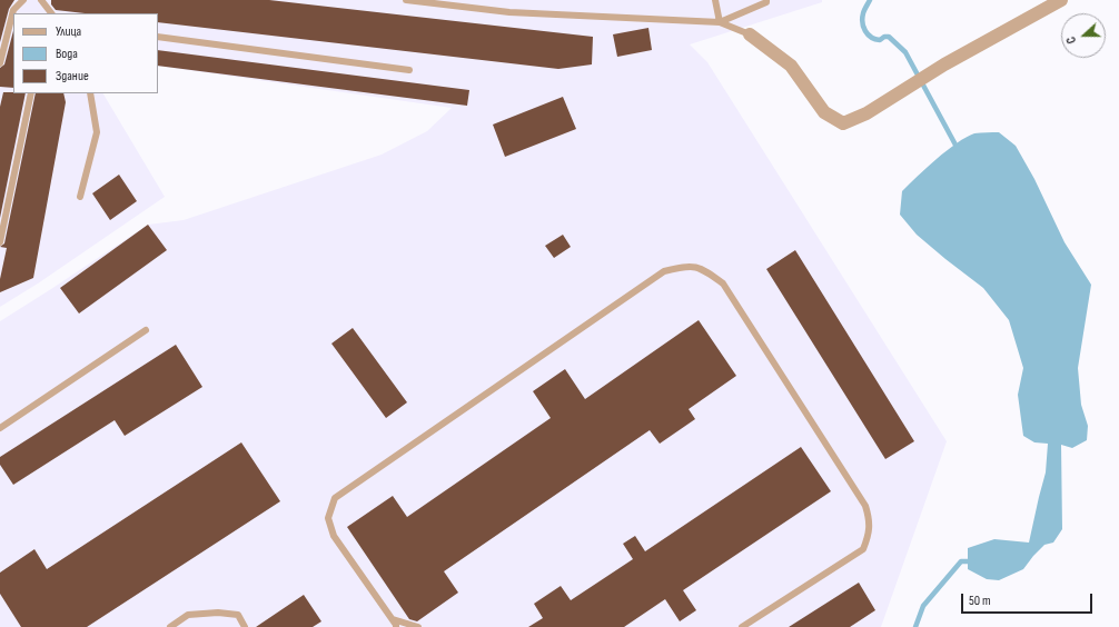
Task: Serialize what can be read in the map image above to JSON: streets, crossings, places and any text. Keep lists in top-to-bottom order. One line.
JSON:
{"legend":["Улица","Вода","Здание"],"scale_bar":"50 m","north":"left"}
